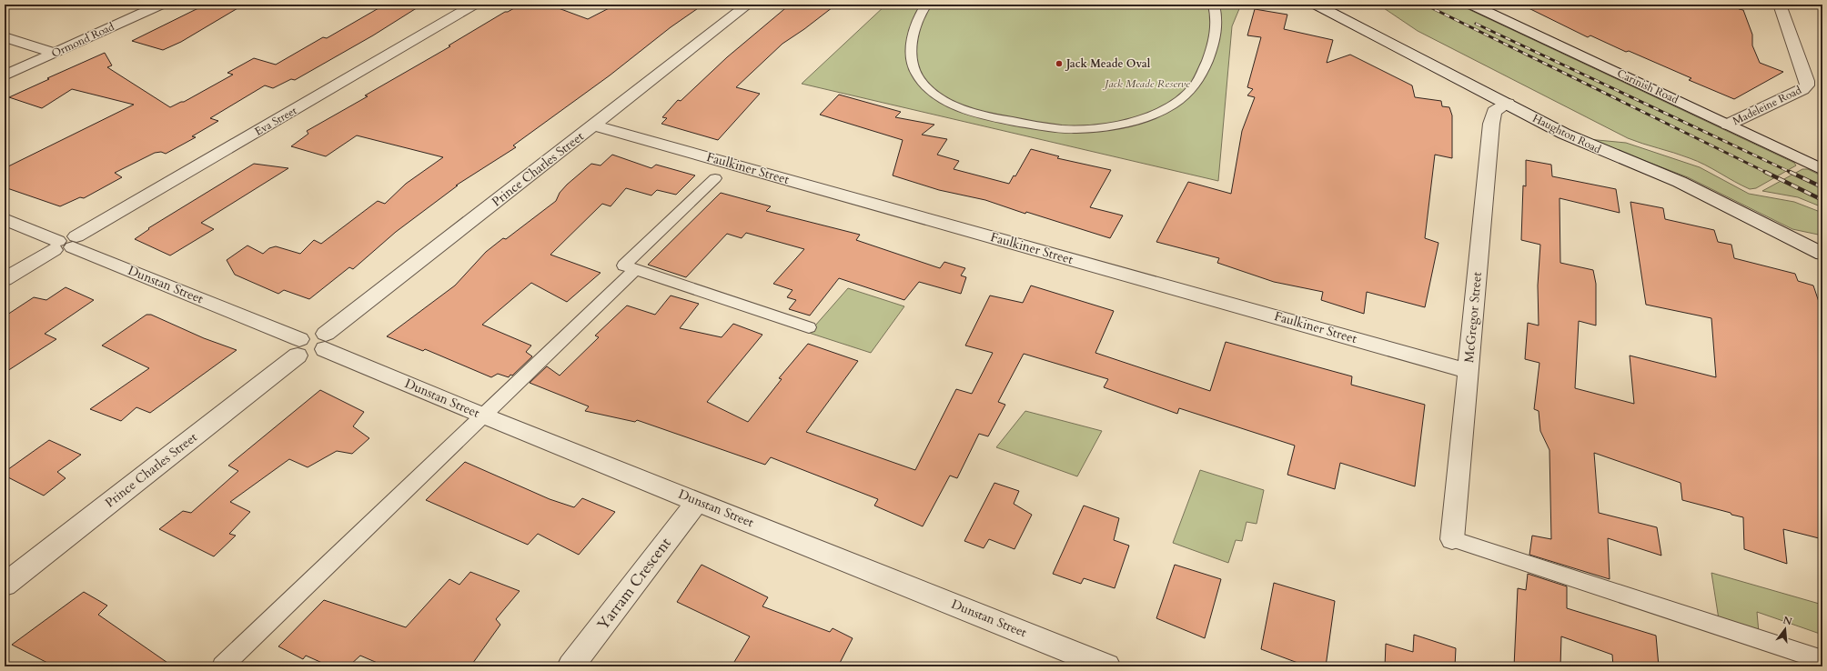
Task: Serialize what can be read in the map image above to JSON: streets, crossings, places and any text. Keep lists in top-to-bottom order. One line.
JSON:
{"streets":{"street":["Ormond Road","Carinish Road","Madeleine Road","Eva Street","Haughton Road","Faulkiner Street","Prince Charles Street","Dunstan Street","McGregor Street","Yarram Crescent"]},"crossings":[["Carinish Road","Madeleine Road"],["Eva Street","Dunstan Street"],["Haughton Road","McGregor Street"],["Faulkiner Street","Prince Charles Street"],["Faulkiner Street","McGregor Street"],["Prince Charles Street","Dunstan Street"],["Dunstan Street","Yarram Crescent"]],"parks":["Jack Meade Reserve"],"places":["Jack Meade Oval"],"north":"top"}
